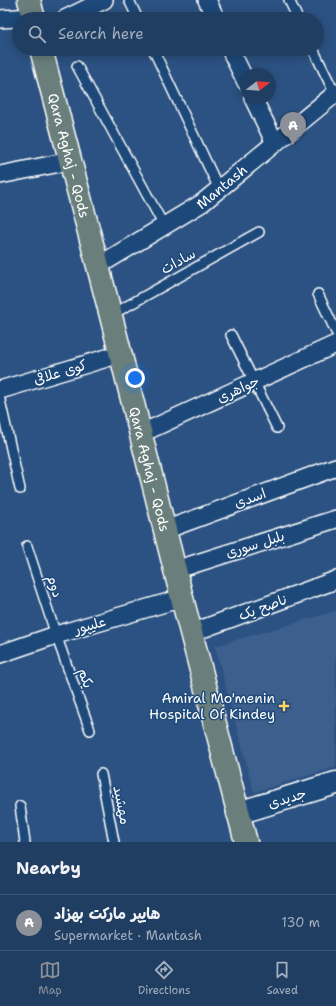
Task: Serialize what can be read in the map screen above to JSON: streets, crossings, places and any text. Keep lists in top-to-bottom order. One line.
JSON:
{"streets":{"main road":["Qara Aghaj - Qods"],"street":["Mantash","کوی علافی","جواهری","اسدی","بلبل سوری","ناصح یک","علیپور","جدیدی"],"lane":["سادات","دوم","یکم","مهشید"]},"crossings":[["Qara Aghaj - Qods","Mantash"],["Qara Aghaj - Qods","سادات"],["Qara Aghaj - Qods","کوی علافی"],["Qara Aghaj - Qods","جواهری"],["Qara Aghaj - Qods","اسدی"],["Qara Aghaj - Qods","بلبل سوری"],["Qara Aghaj - Qods","ناصح یک"],["Qara Aghaj - Qods","علیپور"],["Qara Aghaj - Qods","جدیدی"],["دوم","علیپور"],["دوم","یکم"],["علیپور","یکم"]],"places":{"health":["Amiral Mo'menin Hospital Of Kindey"]},"north":"right","page":{"search":"Search here","pins":"A","heading":"Nearby","list":[{"mark":"A","name":"هایپر مارکت بهزاد","note":"Supermarket · Mantash","value":"130 m"}],"nav":["Map","Directions","Saved"]}}
